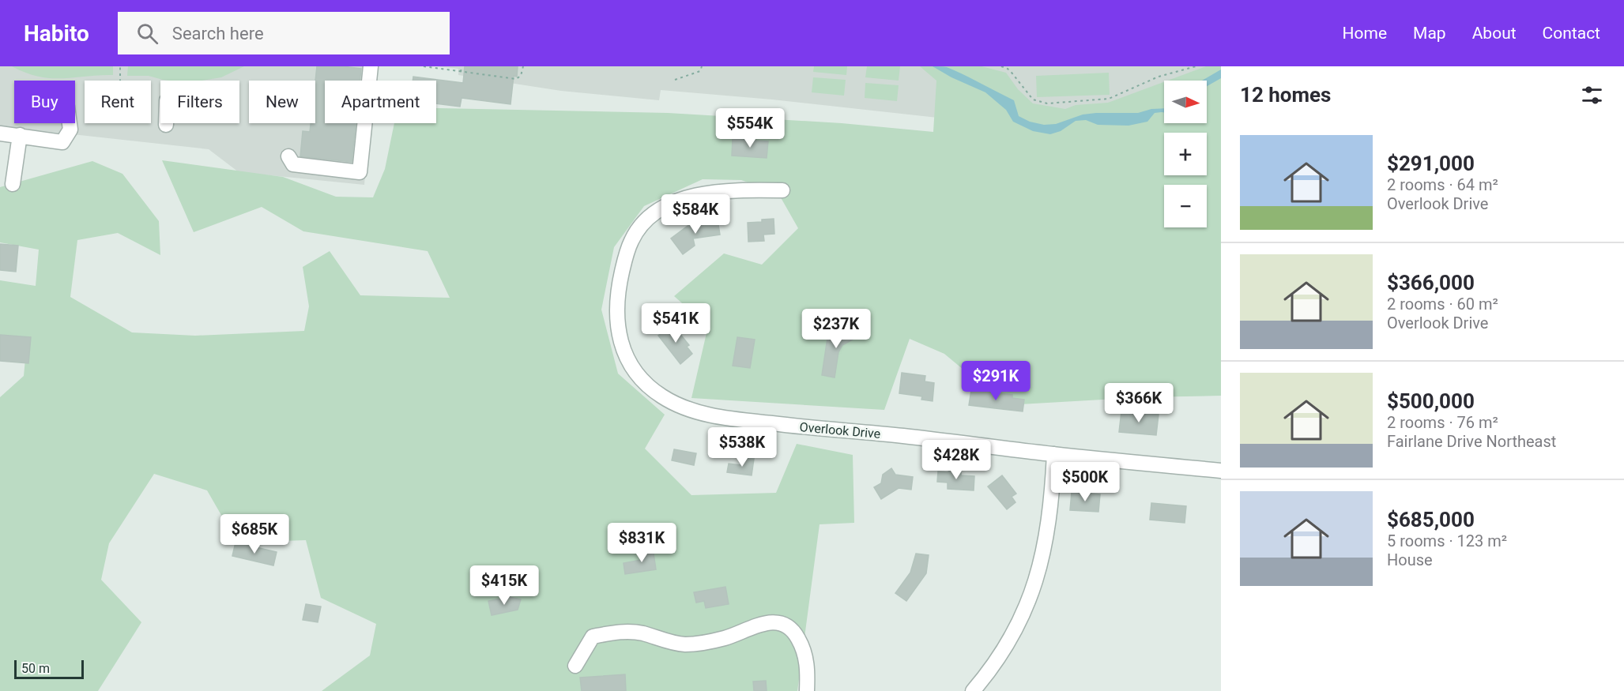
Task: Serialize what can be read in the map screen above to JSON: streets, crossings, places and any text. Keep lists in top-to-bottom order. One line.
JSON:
{"streets":{"street":["Overlook Drive"]},"scale_bar":"50 m","north":"right","page":{"header":"Habito","search":"Search here","nav":["Home","Map","About","Contact"],"heading":"12 homes","map_buttons":["+","−"],"chip":["Buy","Rent","Filters","New","Apartment"],"price":["$554K","$584K","$541K","$237K","$291K","$366K","$538K","$428K","$500K","$685K","$831K","$415K"],"list":[{"name":"$291,000","note":"2 rooms · 64 m² · Overlook Drive"},{"name":"$366,000","note":"2 rooms · 60 m² · Overlook Drive"},{"name":"$500,000","note":"2 rooms · 76 m² · Fairlane Drive Northeast"},{"name":"$685,000","note":"5 rooms · 123 m² · House"}],"scale":"50 m"}}
